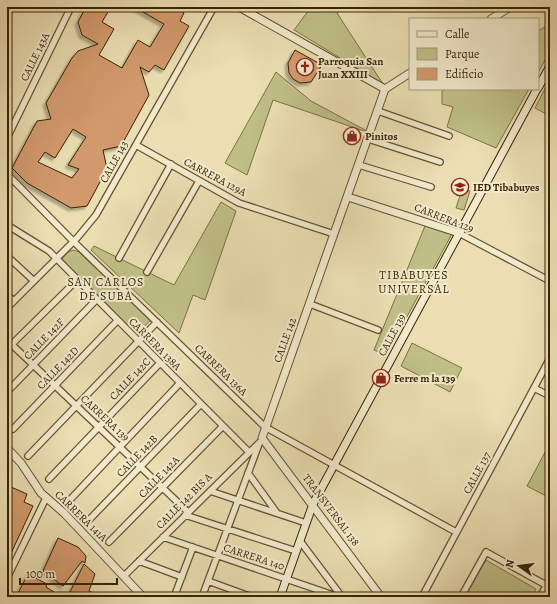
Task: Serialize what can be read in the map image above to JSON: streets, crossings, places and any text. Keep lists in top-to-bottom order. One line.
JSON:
{"streets":{"street":["CALLE 143A","CALLE 143","CARRERA 129A","CARRERA 129","CALLE 139","CALLE 142F","CALLE 142","CARRERA 138A","CALLE 142D","CARRERA 136A","CALLE 142C","CARRERA 139","CALLE 142B","CALLE 137","CALLE 142A","CALLE 142 BIS A","TRANSVERSAL 138","CARRERA 141A","CARRERA 140"]},"crossings":[["CALLE 143","CARRERA 129A"],["CALLE 143","CARRERA 138A"],["CALLE 143","CARRERA 136A"],["CARRERA 129A","CALLE 142"],["CARRERA 129","CALLE 139"],["CARRERA 129","CALLE 142"],["CALLE 139","CARRERA 136A"],["CALLE 139","CARRERA 139"],["CALLE 139","TRANSVERSAL 138"],["CALLE 139","CARRERA 140"],["CALLE 142F","CARRERA 138A"],["CALLE 142F","CARRERA 139"],["CALLE 142","CARRERA 136A"],["CALLE 142","CARRERA 139"],["CALLE 142","CALLE 142 BIS A"],["CALLE 142","TRANSVERSAL 138"],["CALLE 142","CARRERA 140"],["CARRERA 138A","CALLE 142D"],["CARRERA 138A","CALLE 142C"],["CARRERA 138A","CALLE 142B"],["CARRERA 138A","CALLE 142A"],["CARRERA 138A","CALLE 142 BIS A"],["CALLE 142D","CARRERA 139"],["CARRERA 136A","CALLE 137"],["CALLE 142C","CARRERA 139"],["CARRERA 139","CALLE 142B"],["CARRERA 139","CALLE 142A"],["CARRERA 139","CALLE 142 BIS A"],["CALLE 142 BIS A","TRANSVERSAL 138"],["CALLE 142 BIS A","CARRERA 141A"],["CALLE 142 BIS A","CARRERA 140"]],"districts":["TIBABUYES UNIVERSAL","SAN CARLOS DE SUBA"],"places":{"church":["Parroquia San Juan XXIII"],"shop":["Pinitos","Ferre m la 139"],"school or university":["IED Tibabuyes"]},"legend":["Calle","Parque","Edificio"],"scale_bar":"100 m","north":"left"}
